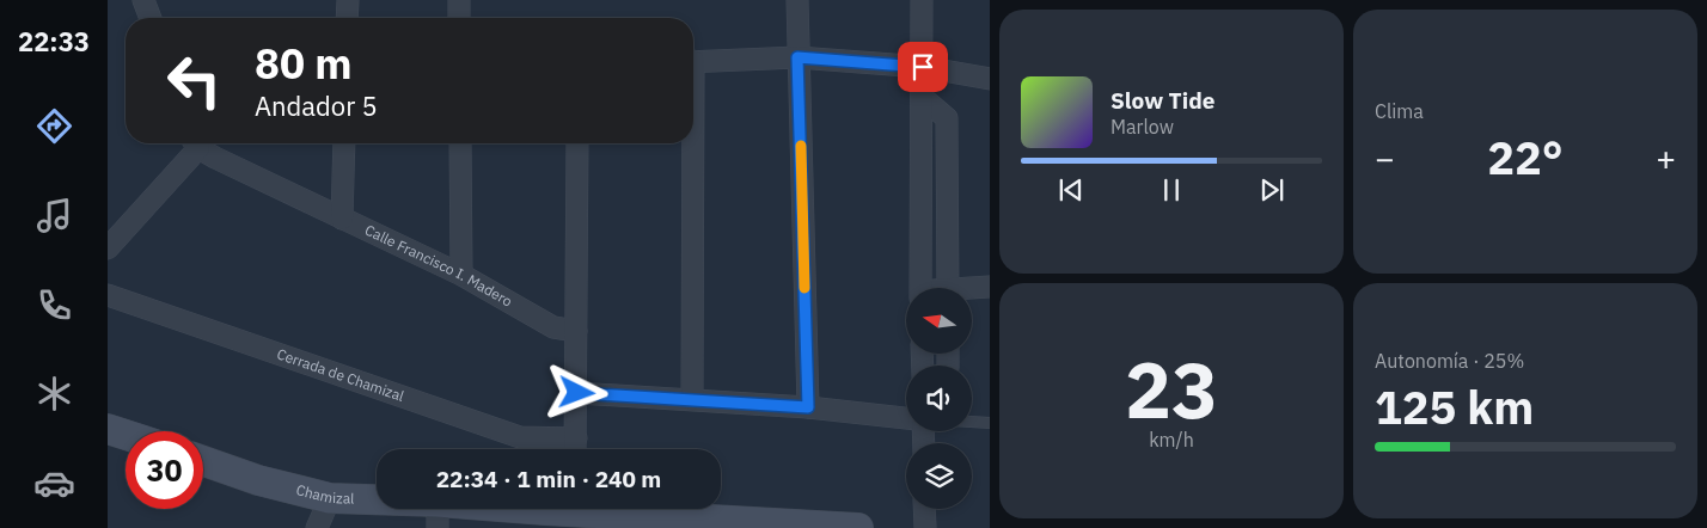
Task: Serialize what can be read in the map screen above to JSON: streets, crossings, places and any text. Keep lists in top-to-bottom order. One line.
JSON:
{"streets":{"street":["Calle Francisco I. Madero","Cerrada de Chamizal","Chamizal"]},"north":"left","page":{"tabs":"22:33","tile":["Clima",["23","km/h"],["Autonomía · 25%","125 km"]],"turn":["80 m","Andador 5"],"song":["Slow Tide","Marlow"],"heat":["−","22°","+"],"limit":"30","trip":"22:34 · 1 min · 240 m"}}
